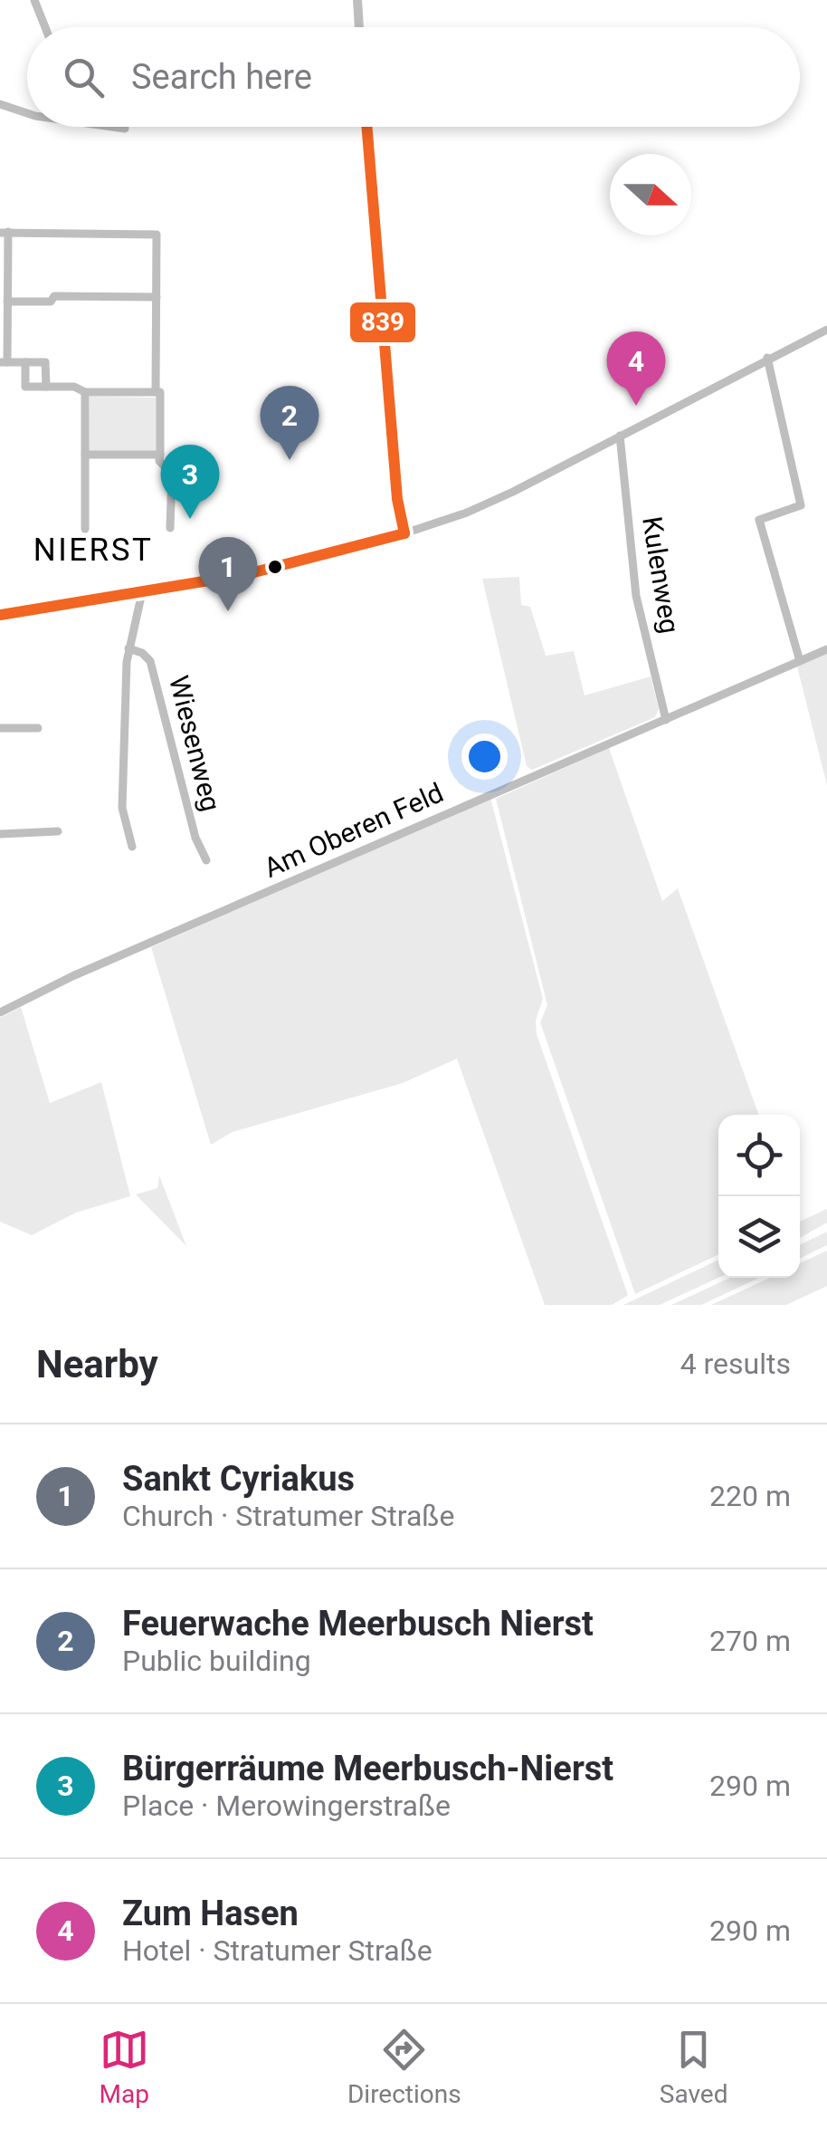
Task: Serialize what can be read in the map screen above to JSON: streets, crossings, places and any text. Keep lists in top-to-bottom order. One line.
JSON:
{"streets":{"street":["Kulenweg","Wiesenweg","Am Oberen Feld"]},"crossings":[["Kulenweg","Am Oberen Feld"]],"districts":["NIERST"],"lines":["transit line 839"],"north":"right","page":{"search":"Search here","pins":["4","2","3","1"],"heading":["Nearby","4 results"],"list":[{"mark":"1","name":"Sankt Cyriakus","note":"Church · Stratumer Straße","value":"220 m"},{"mark":"2","name":"Feuerwache Meerbusch Nierst","note":"Public building","value":"270 m"},{"mark":"3","name":"Bürgerräume Meerbusch-Nierst","note":"Place · Merowingerstraße","value":"290 m"},{"mark":"4","name":"Zum Hasen","note":"Hotel · Stratumer Straße","value":"290 m"}],"nav":["Map","Directions","Saved"]}}
